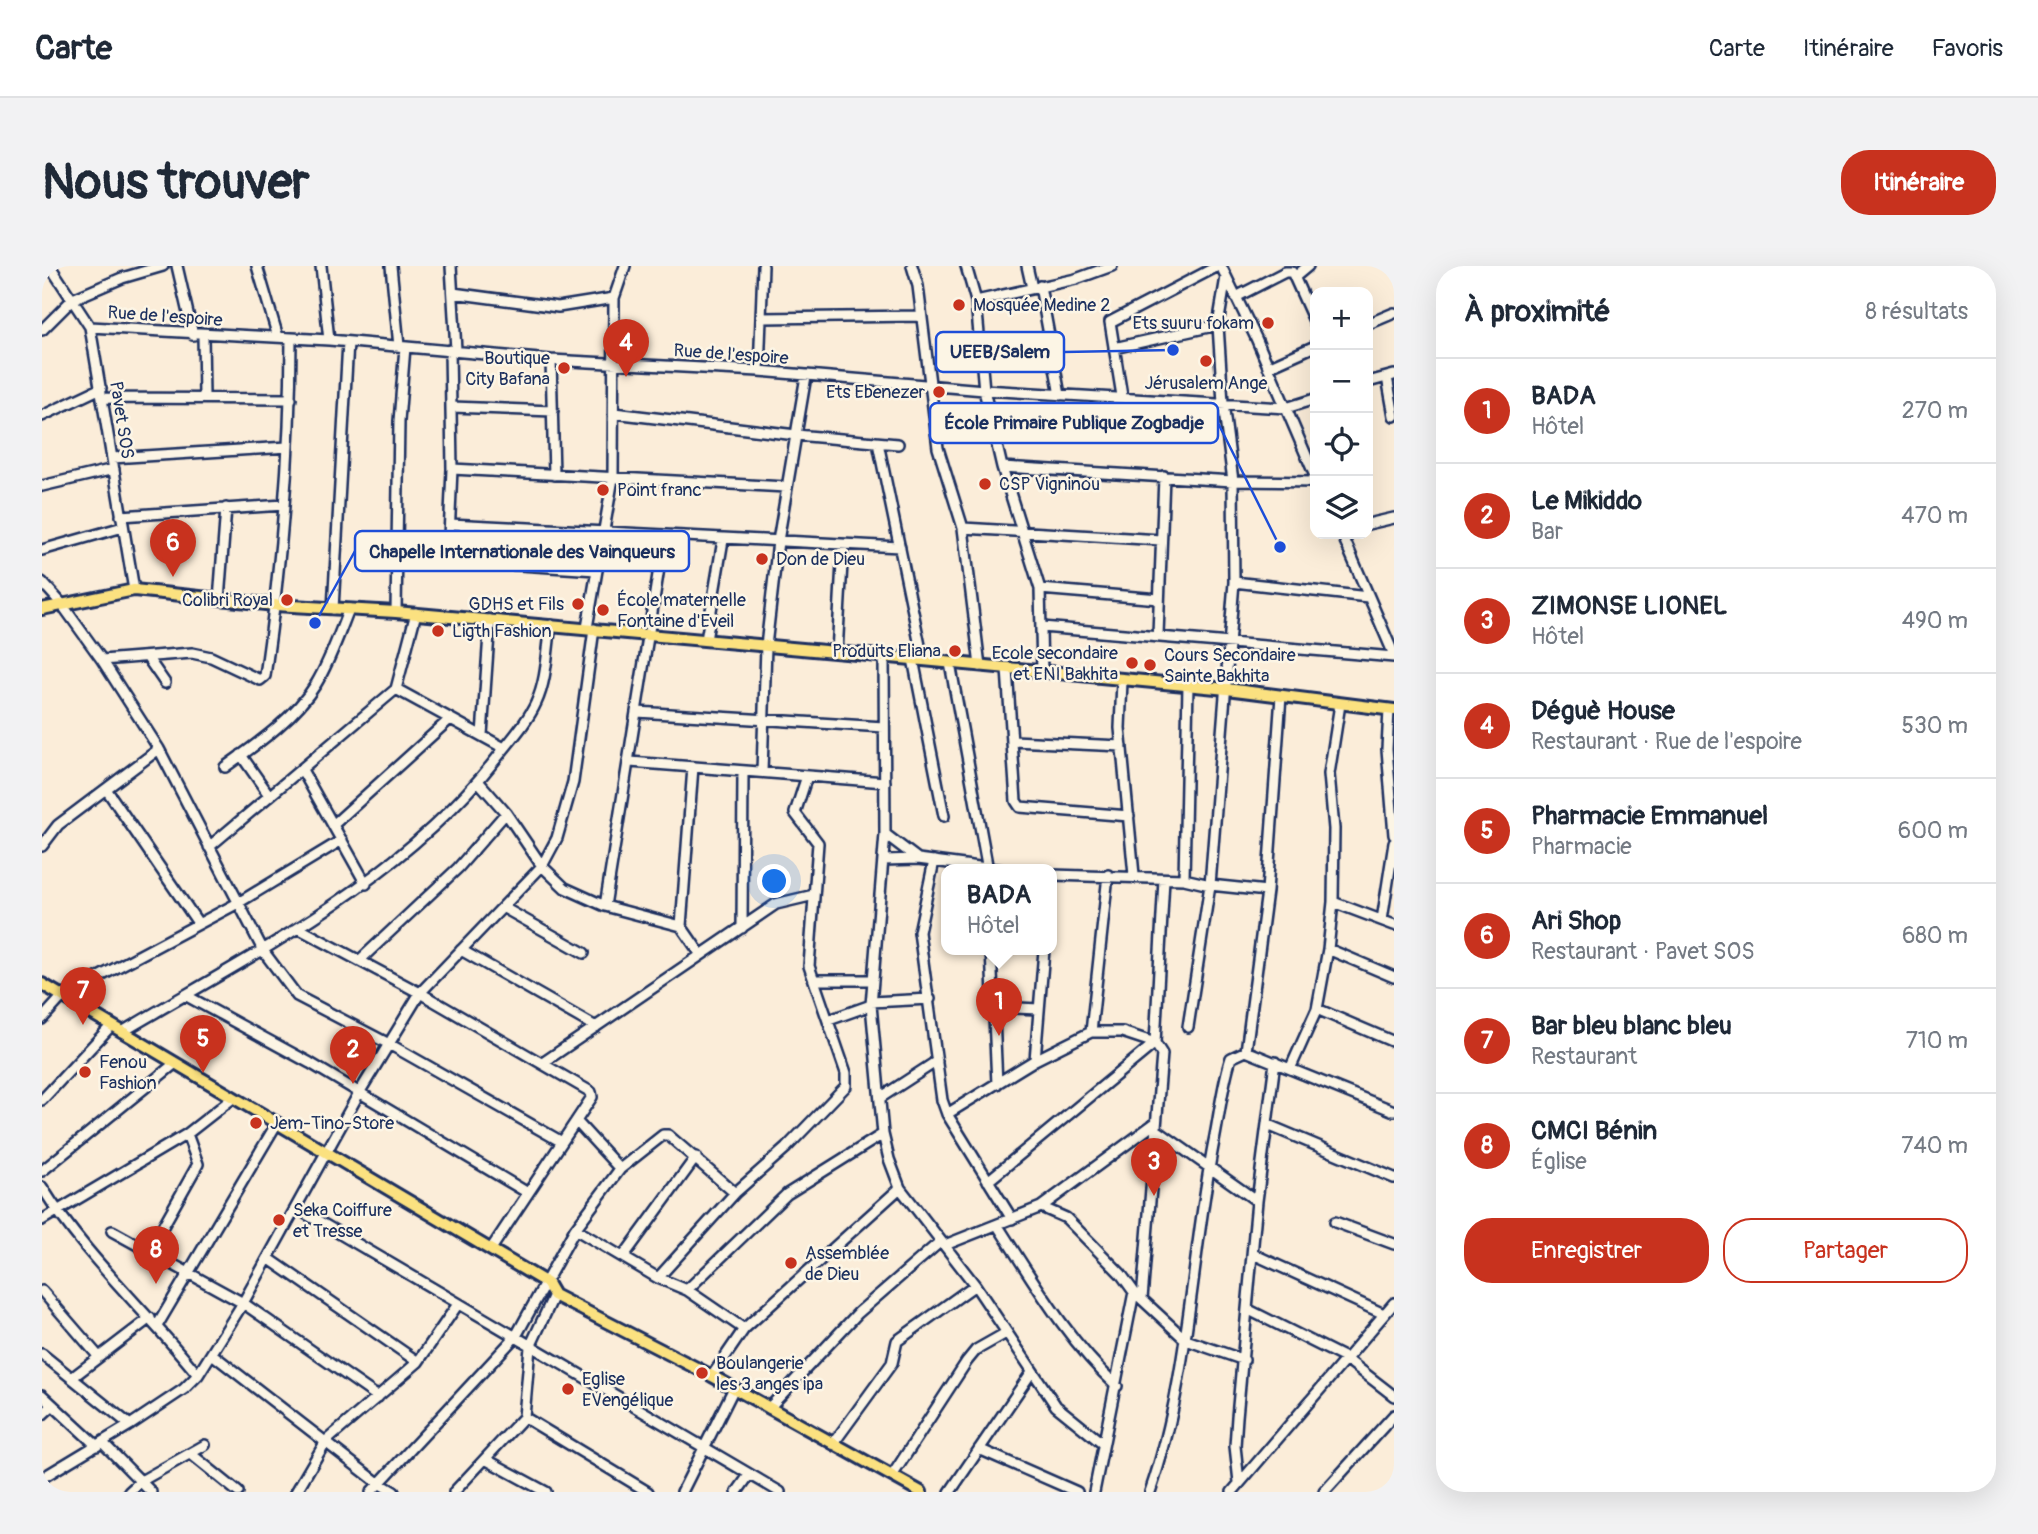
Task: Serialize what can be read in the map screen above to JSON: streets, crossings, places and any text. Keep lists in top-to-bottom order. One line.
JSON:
{"streets":{"street":["Rue de l'espoire","Pavet SOS"]},"crossings":[["Rue de l'espoire","Pavet SOS"]],"places":["Mosquée Medine 2","Ets suuru fokam","UEEB/Salem","Jérusalem Ange","Boutique City Bafana","Ets Ebenezer","CSP Vigninou","Point franc","École Primaire Publique Zogbadje","Don de Dieu","Colibri Royal","GDHS et Fils","École maternelle Fontaine d'Eveil","Chapelle Internationale des Vainqueurs","Ligth Fashion","Produits Eliana","Ecole secondaire et ENI Bakhita","Cours Secondaire Sainte Bakhita","Fenou Fashion","Jem-Tino-Store","Seka Coiffure et Tresse","Assemblée de Dieu","Boulangerie les 3 anges ipa","Eglise EVengélique"],"page":{"header":"Carte","nav":["Carte","Itinéraire","Favoris"],"buttons":["Itinéraire",["Enregistrer","Partager"]],"title":"Nous trouver","heading":["À proximité","8 résultats"],"map_buttons":["+","−"],"pins":["4","6","7","1","5","2","3","8"],"list":[{"mark":"1","name":"BADA","note":"Hôtel","value":"270 m"},{"mark":"2","name":"Le Mikiddo","note":"Bar","value":"470 m"},{"mark":"3","name":"ZIMONSE LIONEL","note":"Hôtel","value":"490 m"},{"mark":"4","name":"Déguè House","note":"Restaurant · Rue de l'espoire","value":"530 m"},{"mark":"5","name":"Pharmacie Emmanuel","note":"Pharmacie","value":"600 m"},{"mark":"6","name":"Ari Shop","note":"Restaurant · Pavet SOS","value":"680 m"},{"mark":"7","name":"Bar bleu blanc bleu","note":"Restaurant","value":"710 m"},{"mark":"8","name":"CMCI Bénin","note":"Église","value":"740 m"}],"popup":["BADA","Hôtel"]}}
